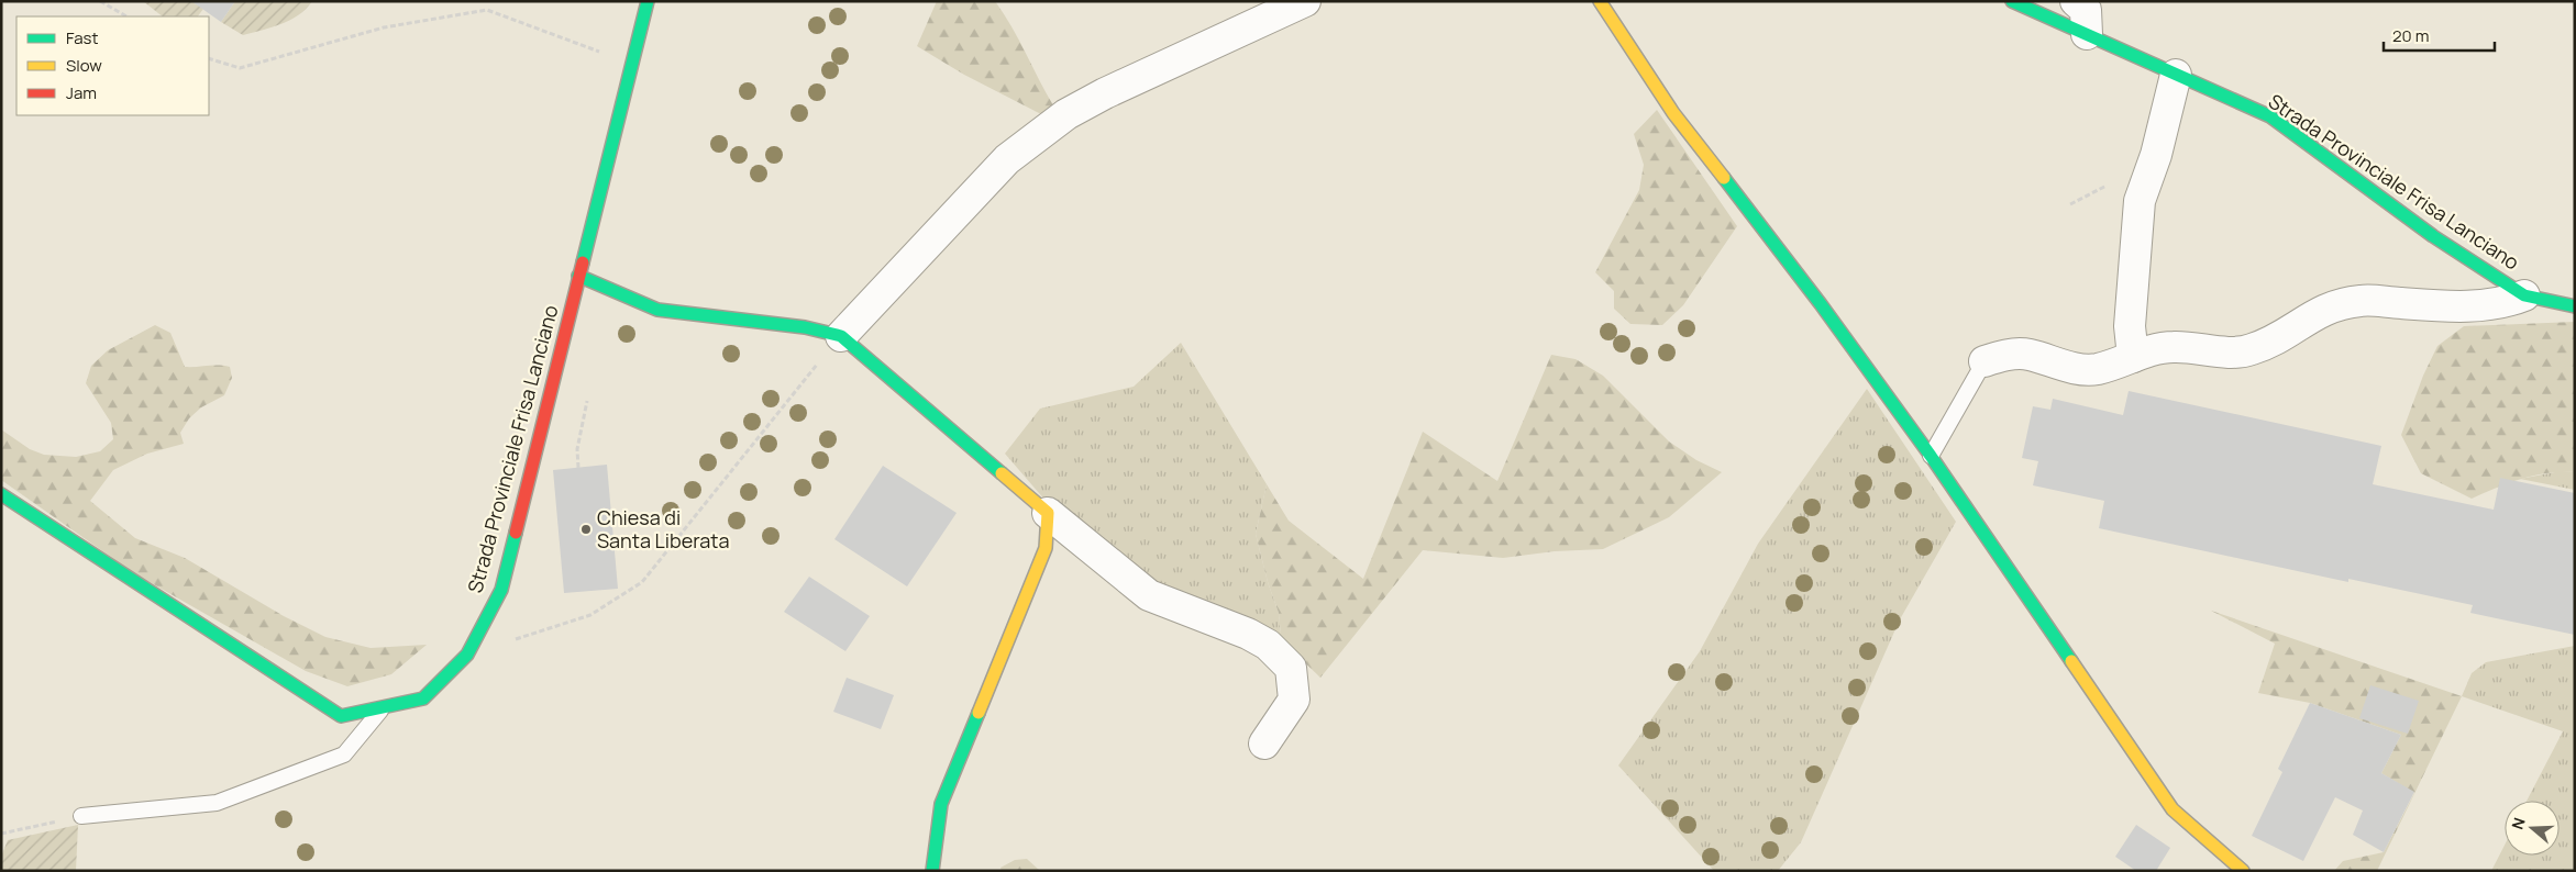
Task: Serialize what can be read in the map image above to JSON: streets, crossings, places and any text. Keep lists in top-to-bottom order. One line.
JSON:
{"streets":{"street":["Strada Provinciale Frisa Lanciano"]},"places":["Chiesa di Santa Liberata"],"legend":["Fast","Slow","Jam"],"scale_bar":"20 m","north":"left"}
